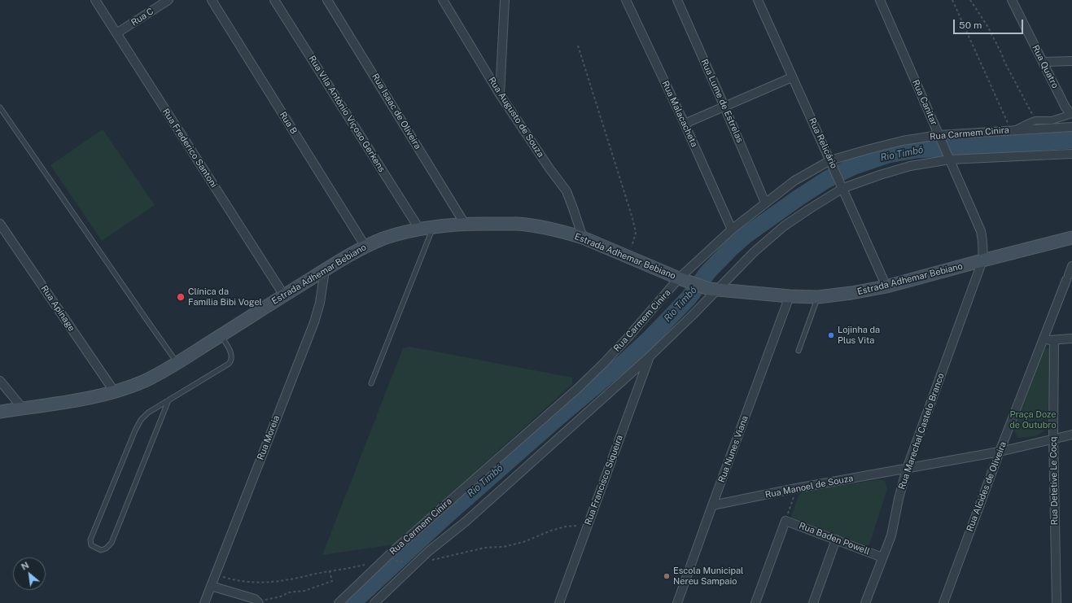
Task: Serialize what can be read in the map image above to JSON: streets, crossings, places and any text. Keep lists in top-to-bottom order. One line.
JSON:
{"streets":{"main road":["Estrada Adhemar Bebiano"],"street":["Rua C","Rua Quatro","Rua Lume de Estrelas","Rua Canitar","Rua Isaac de Oliveira","Rua Vila Antônio Viçoso Gerkens","Rua Malacacheta","Rua Augusto de Souza","Rua B","Rua Carmem Cinira","Rua Relicário","Rua Frederico Santoni","Rua Apinage","Rua Marechal Castelo Branco","Rua Moreia","Rua Nunes Viana","Rua Francisco Siqueira","Rua Detetive Le Cocq","Rua Manoel de Souza","Rua Alcides de Oliveira","Rua Baden Powell"]},"crossings":[["Rua C","Rua Frederico Santoni"],["Rua Lume de Estrelas","Rua Carmem Cinira"],["Rua Canitar","Rua Carmem Cinira"],["Rua Canitar","Estrada Adhemar Bebiano"],["Rua Canitar","Rua Marechal Castelo Branco"],["Rua Isaac de Oliveira","Estrada Adhemar Bebiano"],["Rua Vila Antônio Viçoso Gerkens","Estrada Adhemar Bebiano"],["Rua Malacacheta","Rua Carmem Cinira"],["Rua Augusto de Souza","Estrada Adhemar Bebiano"],["Rua B","Estrada Adhemar Bebiano"],["Rua Carmem Cinira","Rua Relicário"],["Rua Carmem Cinira","Estrada Adhemar Bebiano"],["Rua Relicário","Estrada Adhemar Bebiano"],["Rua Frederico Santoni","Estrada Adhemar Bebiano"],["Estrada Adhemar Bebiano","Rua Apinage"],["Estrada Adhemar Bebiano","Rua Marechal Castelo Branco"],["Estrada Adhemar Bebiano","Rua Moreia"],["Estrada Adhemar Bebiano","Rua Nunes Viana"],["Rua Marechal Castelo Branco","Rua Manoel de Souza"],["Rua Marechal Castelo Branco","Rua Baden Powell"],["Rua Nunes Viana","Rua Manoel de Souza"],["Rua Detetive Le Cocq","Rua Manoel de Souza"],["Rua Manoel de Souza","Rua Alcides de Oliveira"]],"water":["Rio Timbó"],"parks":["Praça Doze de Outubro"],"places":["Clínica da Família Bibi Vogel","Lojinha da Plus Vita","Escola Municipal Nereu Sampaio"],"scale_bar":"50 m","north":"top left"}
